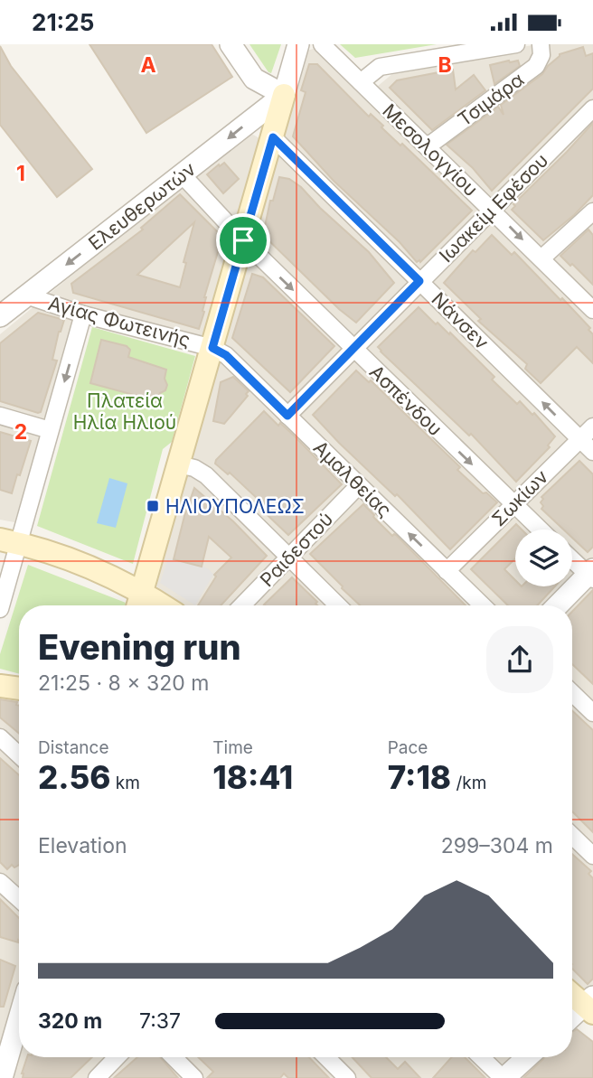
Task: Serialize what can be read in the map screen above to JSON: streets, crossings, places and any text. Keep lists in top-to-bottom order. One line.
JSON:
{"streets":{"street":["Τσιμάρα","Μεσολογγίου","Ελευθερωτών","Ιωακείμ Εφέσου","Νάνσεν","Αγίας Φωτεινής","Ασπένδου","Αμαλθείας","Σωκίων","Ραιδεστού"]},"crossings":[["Τσιμάρα","Μεσολογγίου"],["Μεσολογγίου","Ιωακείμ Εφέσου"],["Ελευθερωτών","Αγίας Φωτεινής"],["Ελευθερωτών","Ασπένδου"],["Ιωακείμ Εφέσου","Νάνσεν"],["Ιωακείμ Εφέσου","Ασπένδου"],["Ιωακείμ Εφέσου","Αμαλθείας"],["Νάνσεν","Σωκίων"],["Αγίας Φωτεινής","Αμαλθείας"],["Ασπένδου","Σωκίων"],["Αμαλθείας","Σωκίων"],["Αμαλθείας","Ραιδεστού"]],"one_way":["Ελευθερωτών","Νάνσεν","Ασπένδου"],"parks":["Πλατεία Ηλία Ηλιού"],"places":{"transit":["ΗΛΙΟΥΠΟΛΕΩΣ"]},"page":{"status":"21:25","heading":["Evening run","21:25 · 8 × 320 m"],"stats":[["Distance","2.56 km"],["Time","18:41"],["Pace","7:18 /km"]],"chart":["Elevation","299–304 m"],"list":[{"name":"320 m","note":"7:37"}]},"grid":{"columns":["A","B"],"rows":["1","2"]}}
